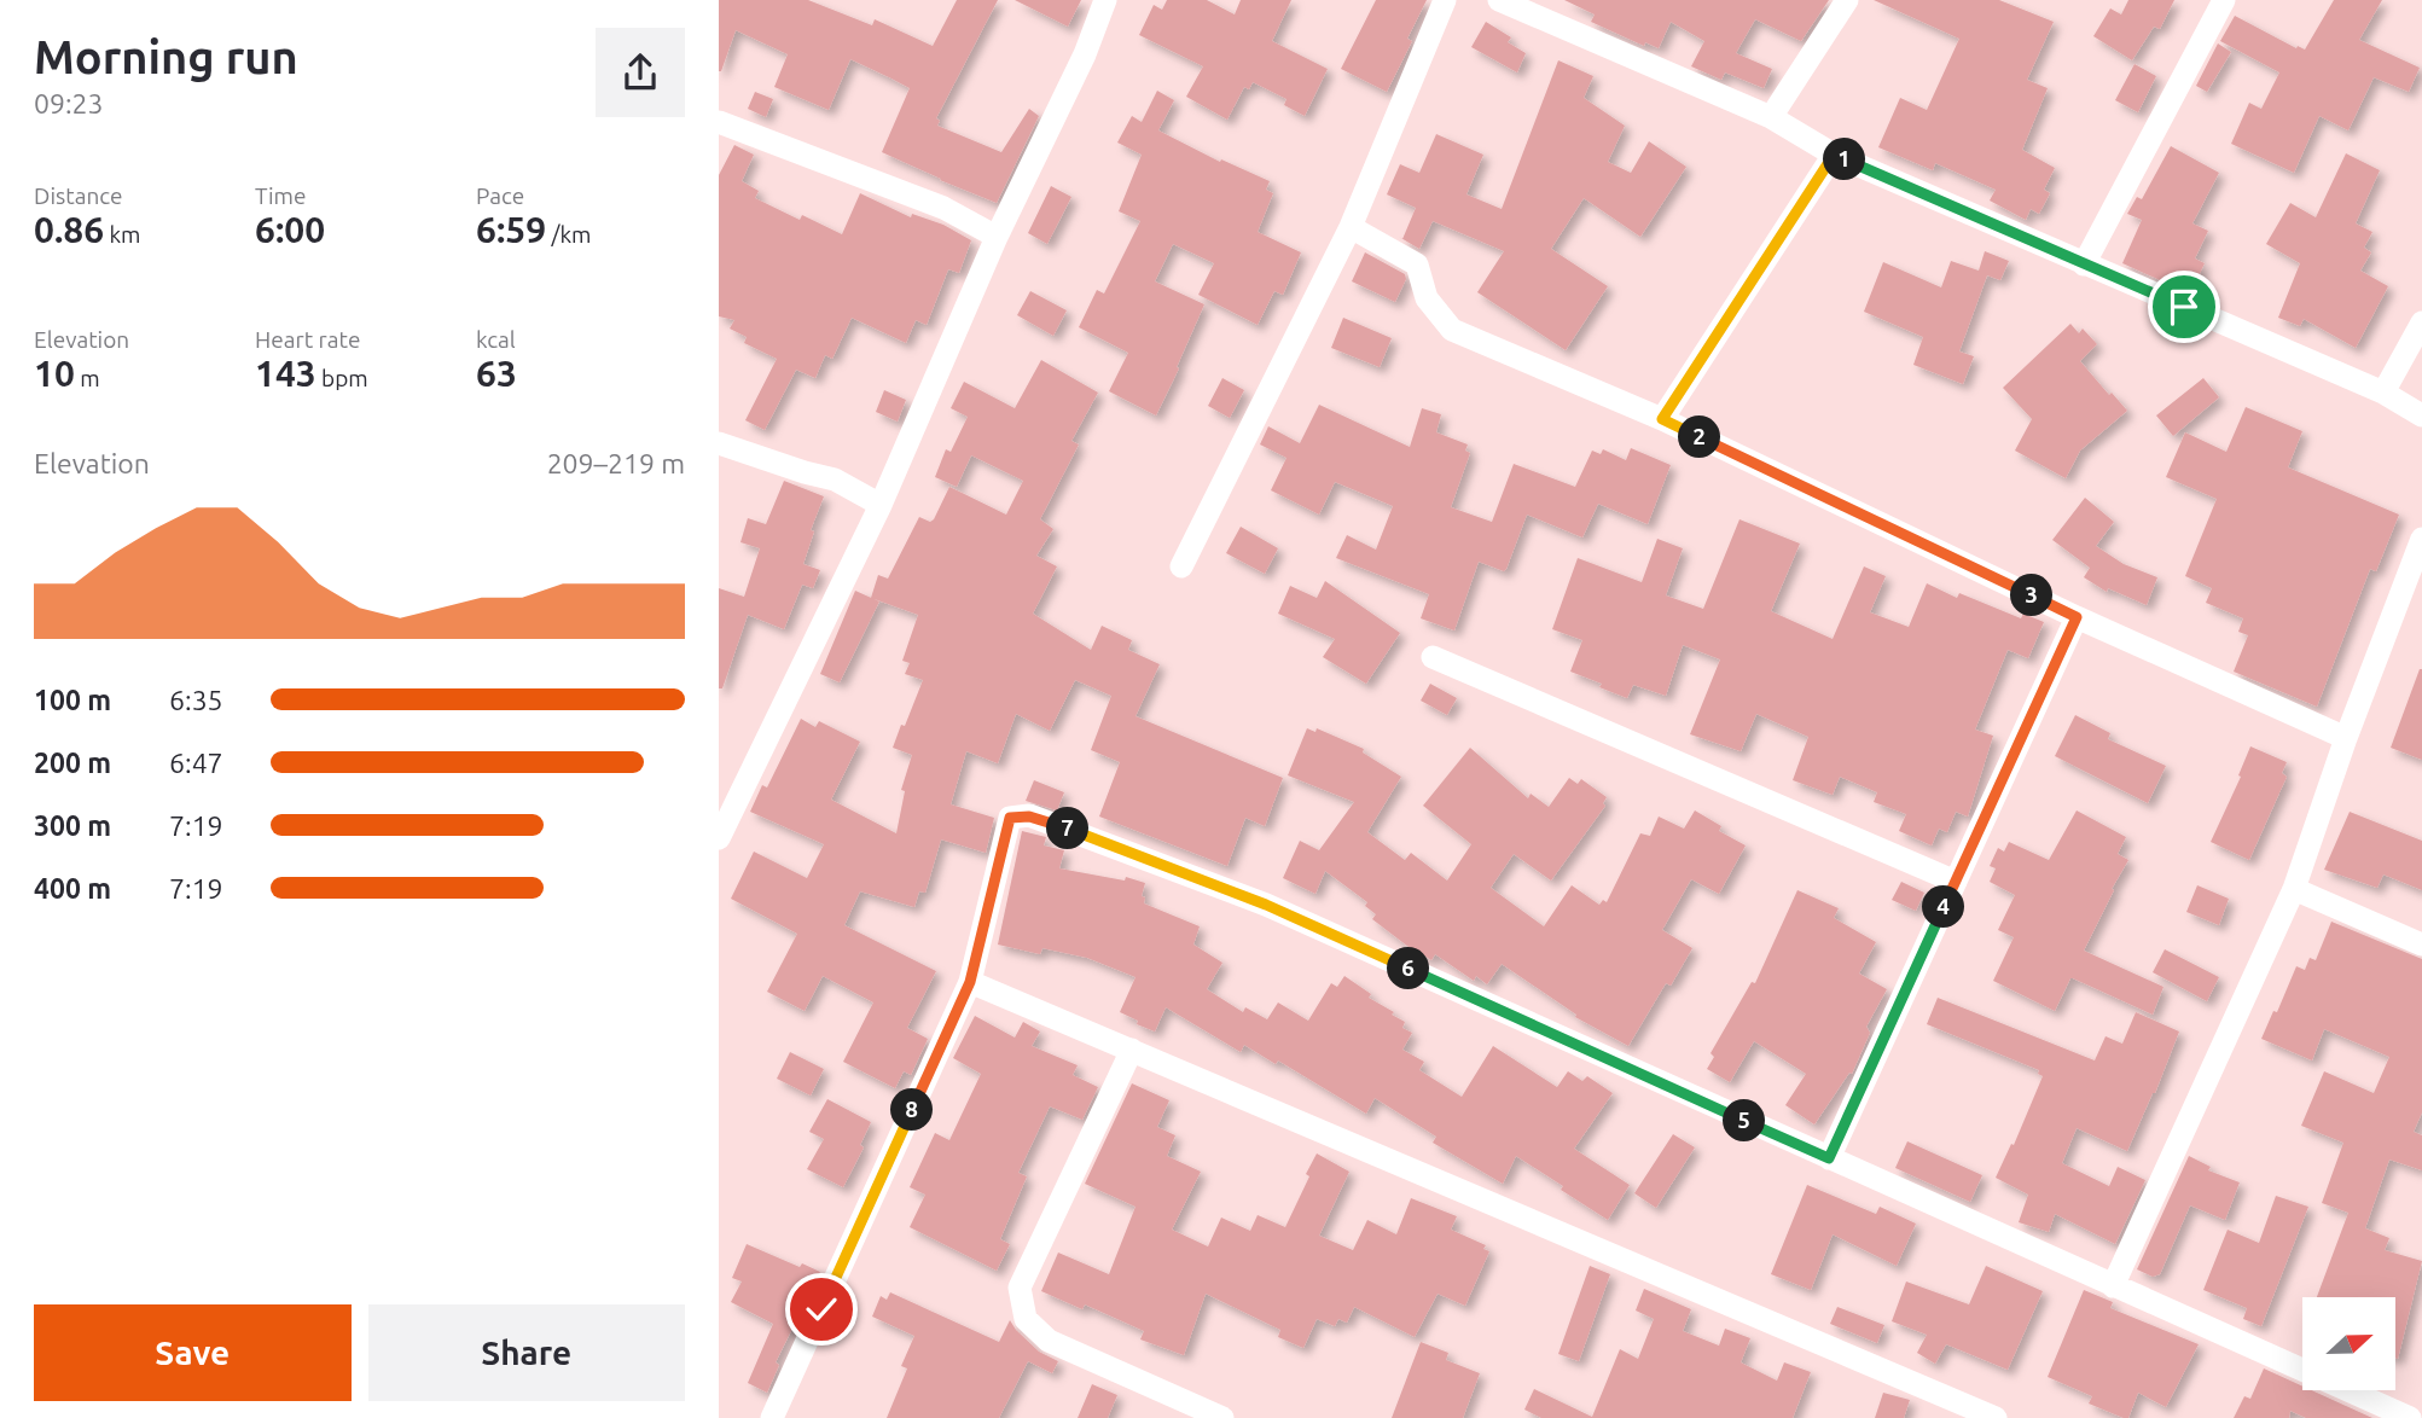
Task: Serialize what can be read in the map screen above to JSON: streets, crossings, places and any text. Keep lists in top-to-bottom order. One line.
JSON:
{"north":"right","page":{"heading":["Morning run","09:23"],"pins":["1","2","3","7","4","6","8","5"],"stats":[["Distance","0.86 km"],["Time","6:00"],["Pace","6:59 /km"],["Elevation","10 m"],["Heart rate","143 bpm"],["kcal","63"]],"chart":["Elevation","209–219 m"],"list":[{"name":"100 m","note":"6:35"},{"name":"200 m","note":"6:47"},{"name":"300 m","note":"7:19"},{"name":"400 m","note":"7:19"}],"buttons":["Save","Share"]}}
